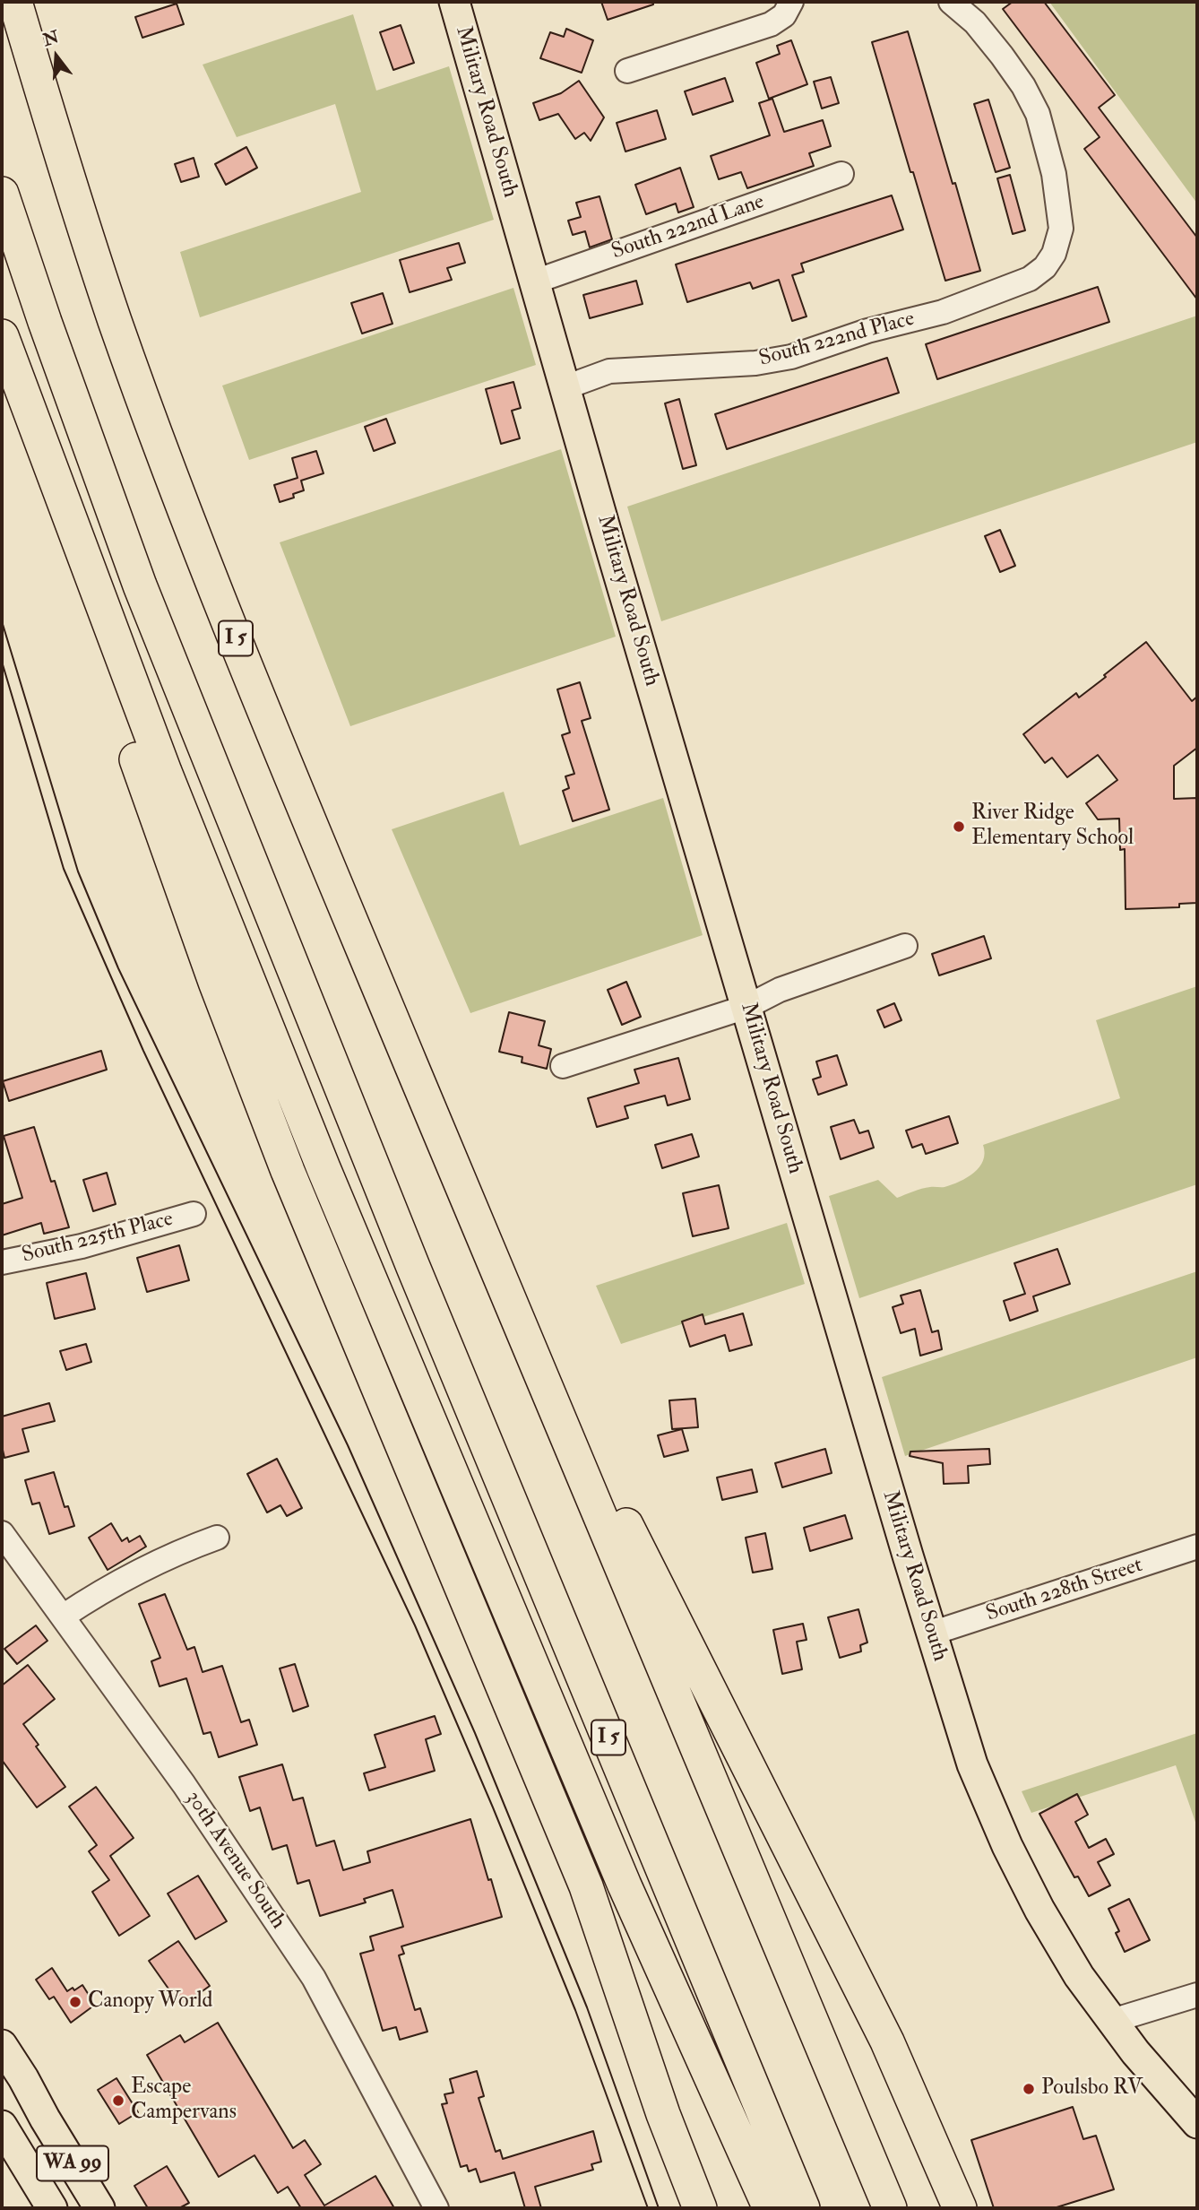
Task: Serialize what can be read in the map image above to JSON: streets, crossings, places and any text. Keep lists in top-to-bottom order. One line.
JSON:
{"streets":{"highway":["I 5"],"main road":["Military Road South","WA 99"],"street":["South 222nd Lane","South 222nd Place","South 225th Place","South 228th Street","30th Avenue South"]},"crossings":[["Military Road South","South 222nd Lane"],["Military Road South","South 222nd Place"],["Military Road South","South 228th Street"]],"places":["River Ridge Elementary School","Canopy World","Poulsbo RV","Escape Campervans"],"north":"top"}
